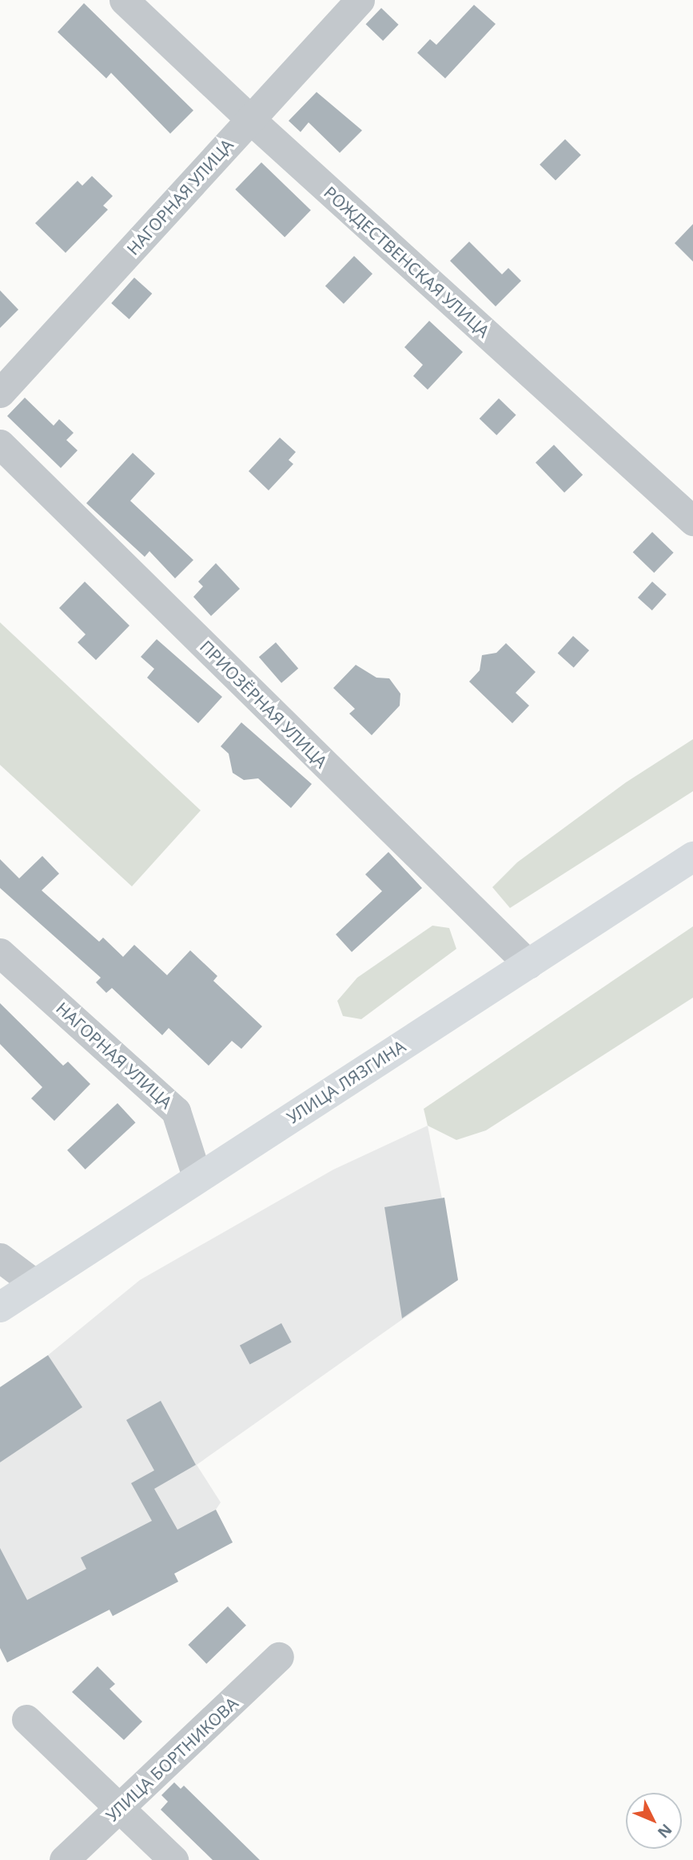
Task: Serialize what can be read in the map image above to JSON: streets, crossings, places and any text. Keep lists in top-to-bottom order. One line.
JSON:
{"streets":{"main road":["УЛИЦА ЛЯЗГИНА"],"street":["НАГОРНАЯ УЛИЦА","РОЖДЕСТВЕНСКАЯ УЛИЦА","ПРИОЗЁРНАЯ УЛИЦА","УЛИЦА БОРТНИКОВА"]},"crossings":[["НАГОРНАЯ УЛИЦА","РОЖДЕСТВЕНСКАЯ УЛИЦА"],["НАГОРНАЯ УЛИЦА","УЛИЦА ЛЯЗГИНА"],["ПРИОЗЁРНАЯ УЛИЦА","УЛИЦА ЛЯЗГИНА"]],"north":"bottom right"}
